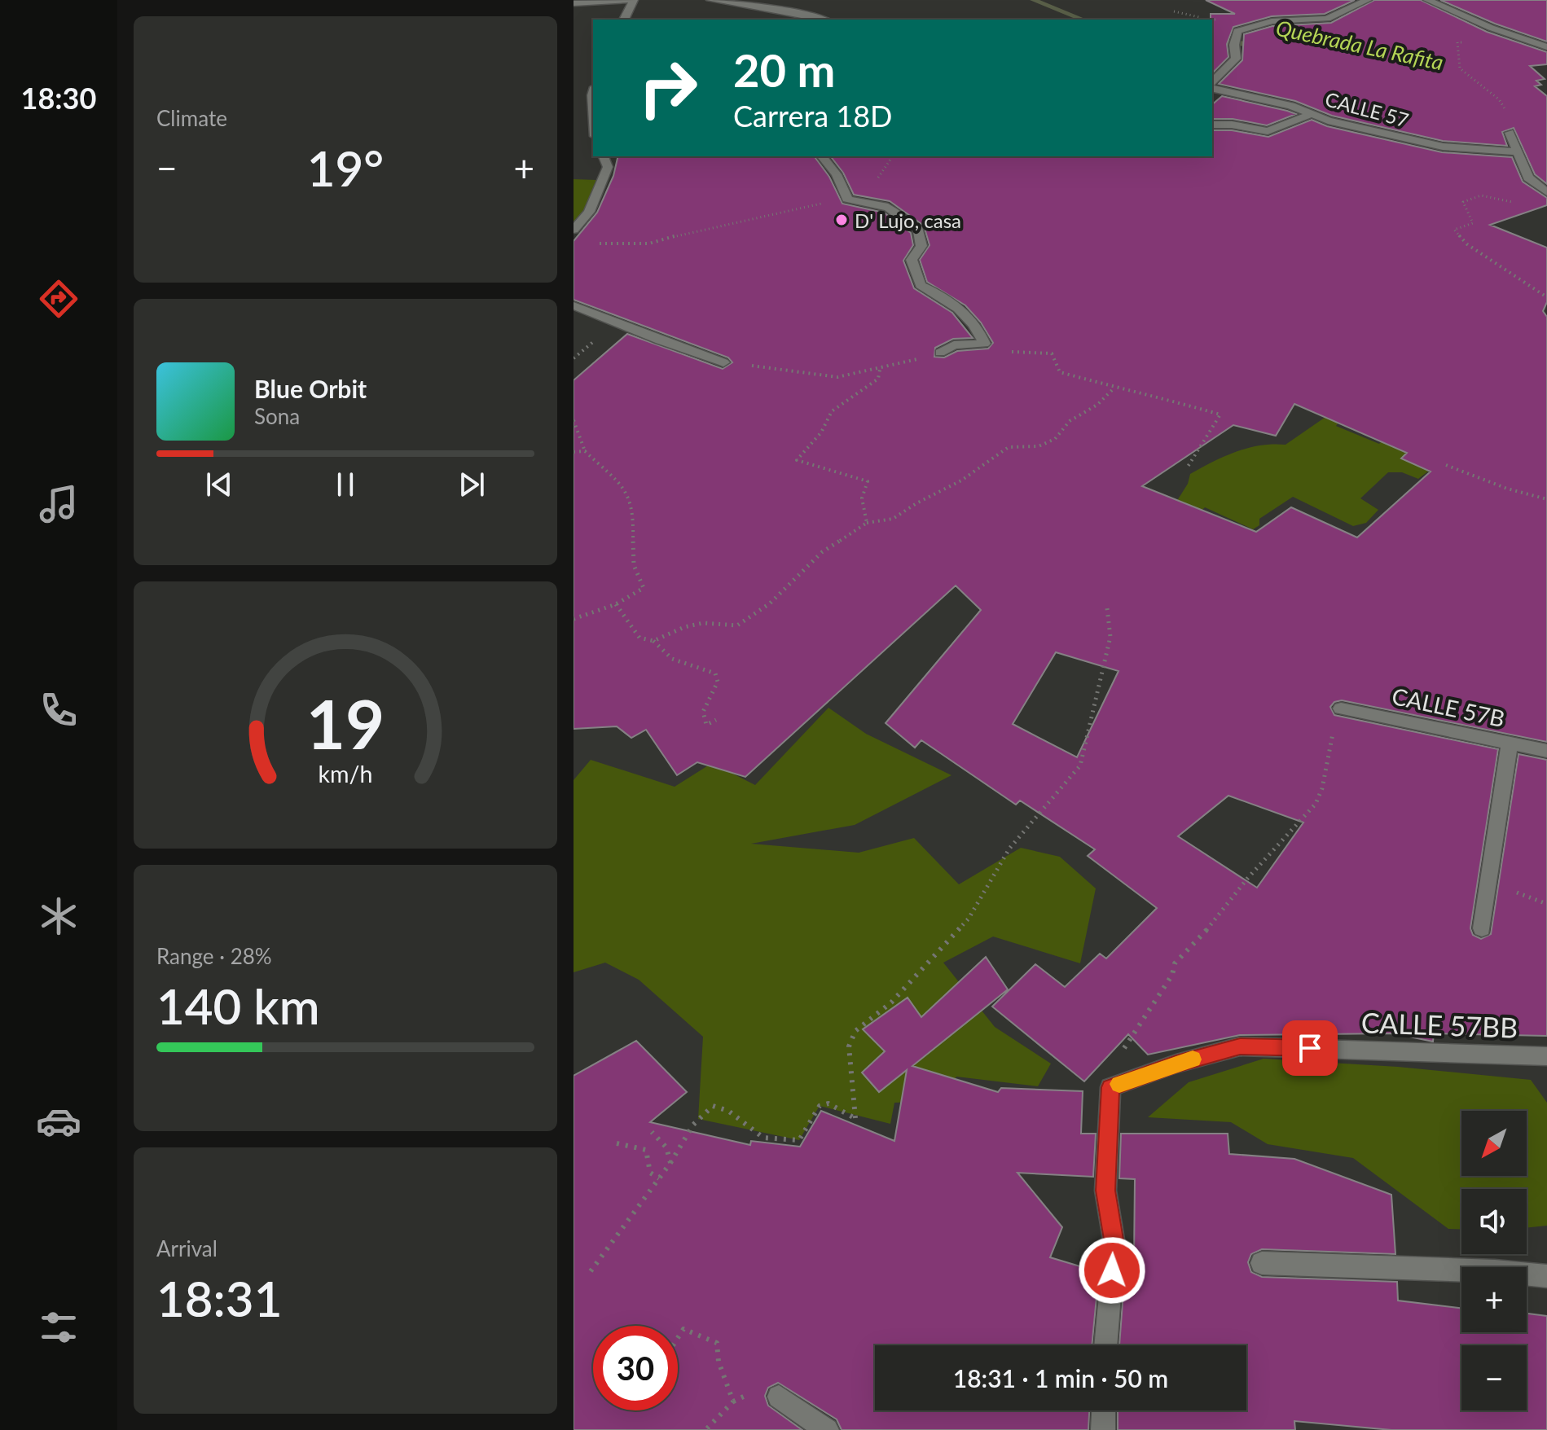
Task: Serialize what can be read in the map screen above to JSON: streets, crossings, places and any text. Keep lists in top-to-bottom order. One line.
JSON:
{"streets":{"street":["CALLE 57","CALLE 57B","CALLE 57BB"]},"water":["Quebrada La Rafita"],"places":["D' Lujo, casa"],"north":"bottom left","page":{"tabs":"18:30","tile":["Climate",["Range · 28%","140 km"],["Arrival","18:31"]],"turn":["20 m","Carrera 18D"],"heat":["−","19°","+"],"song":["Blue Orbit","Sona"],"map_buttons":["+","−"],"limit":"30","trip":"18:31 · 1 min · 50 m","gauge":["19","km/h"]}}
